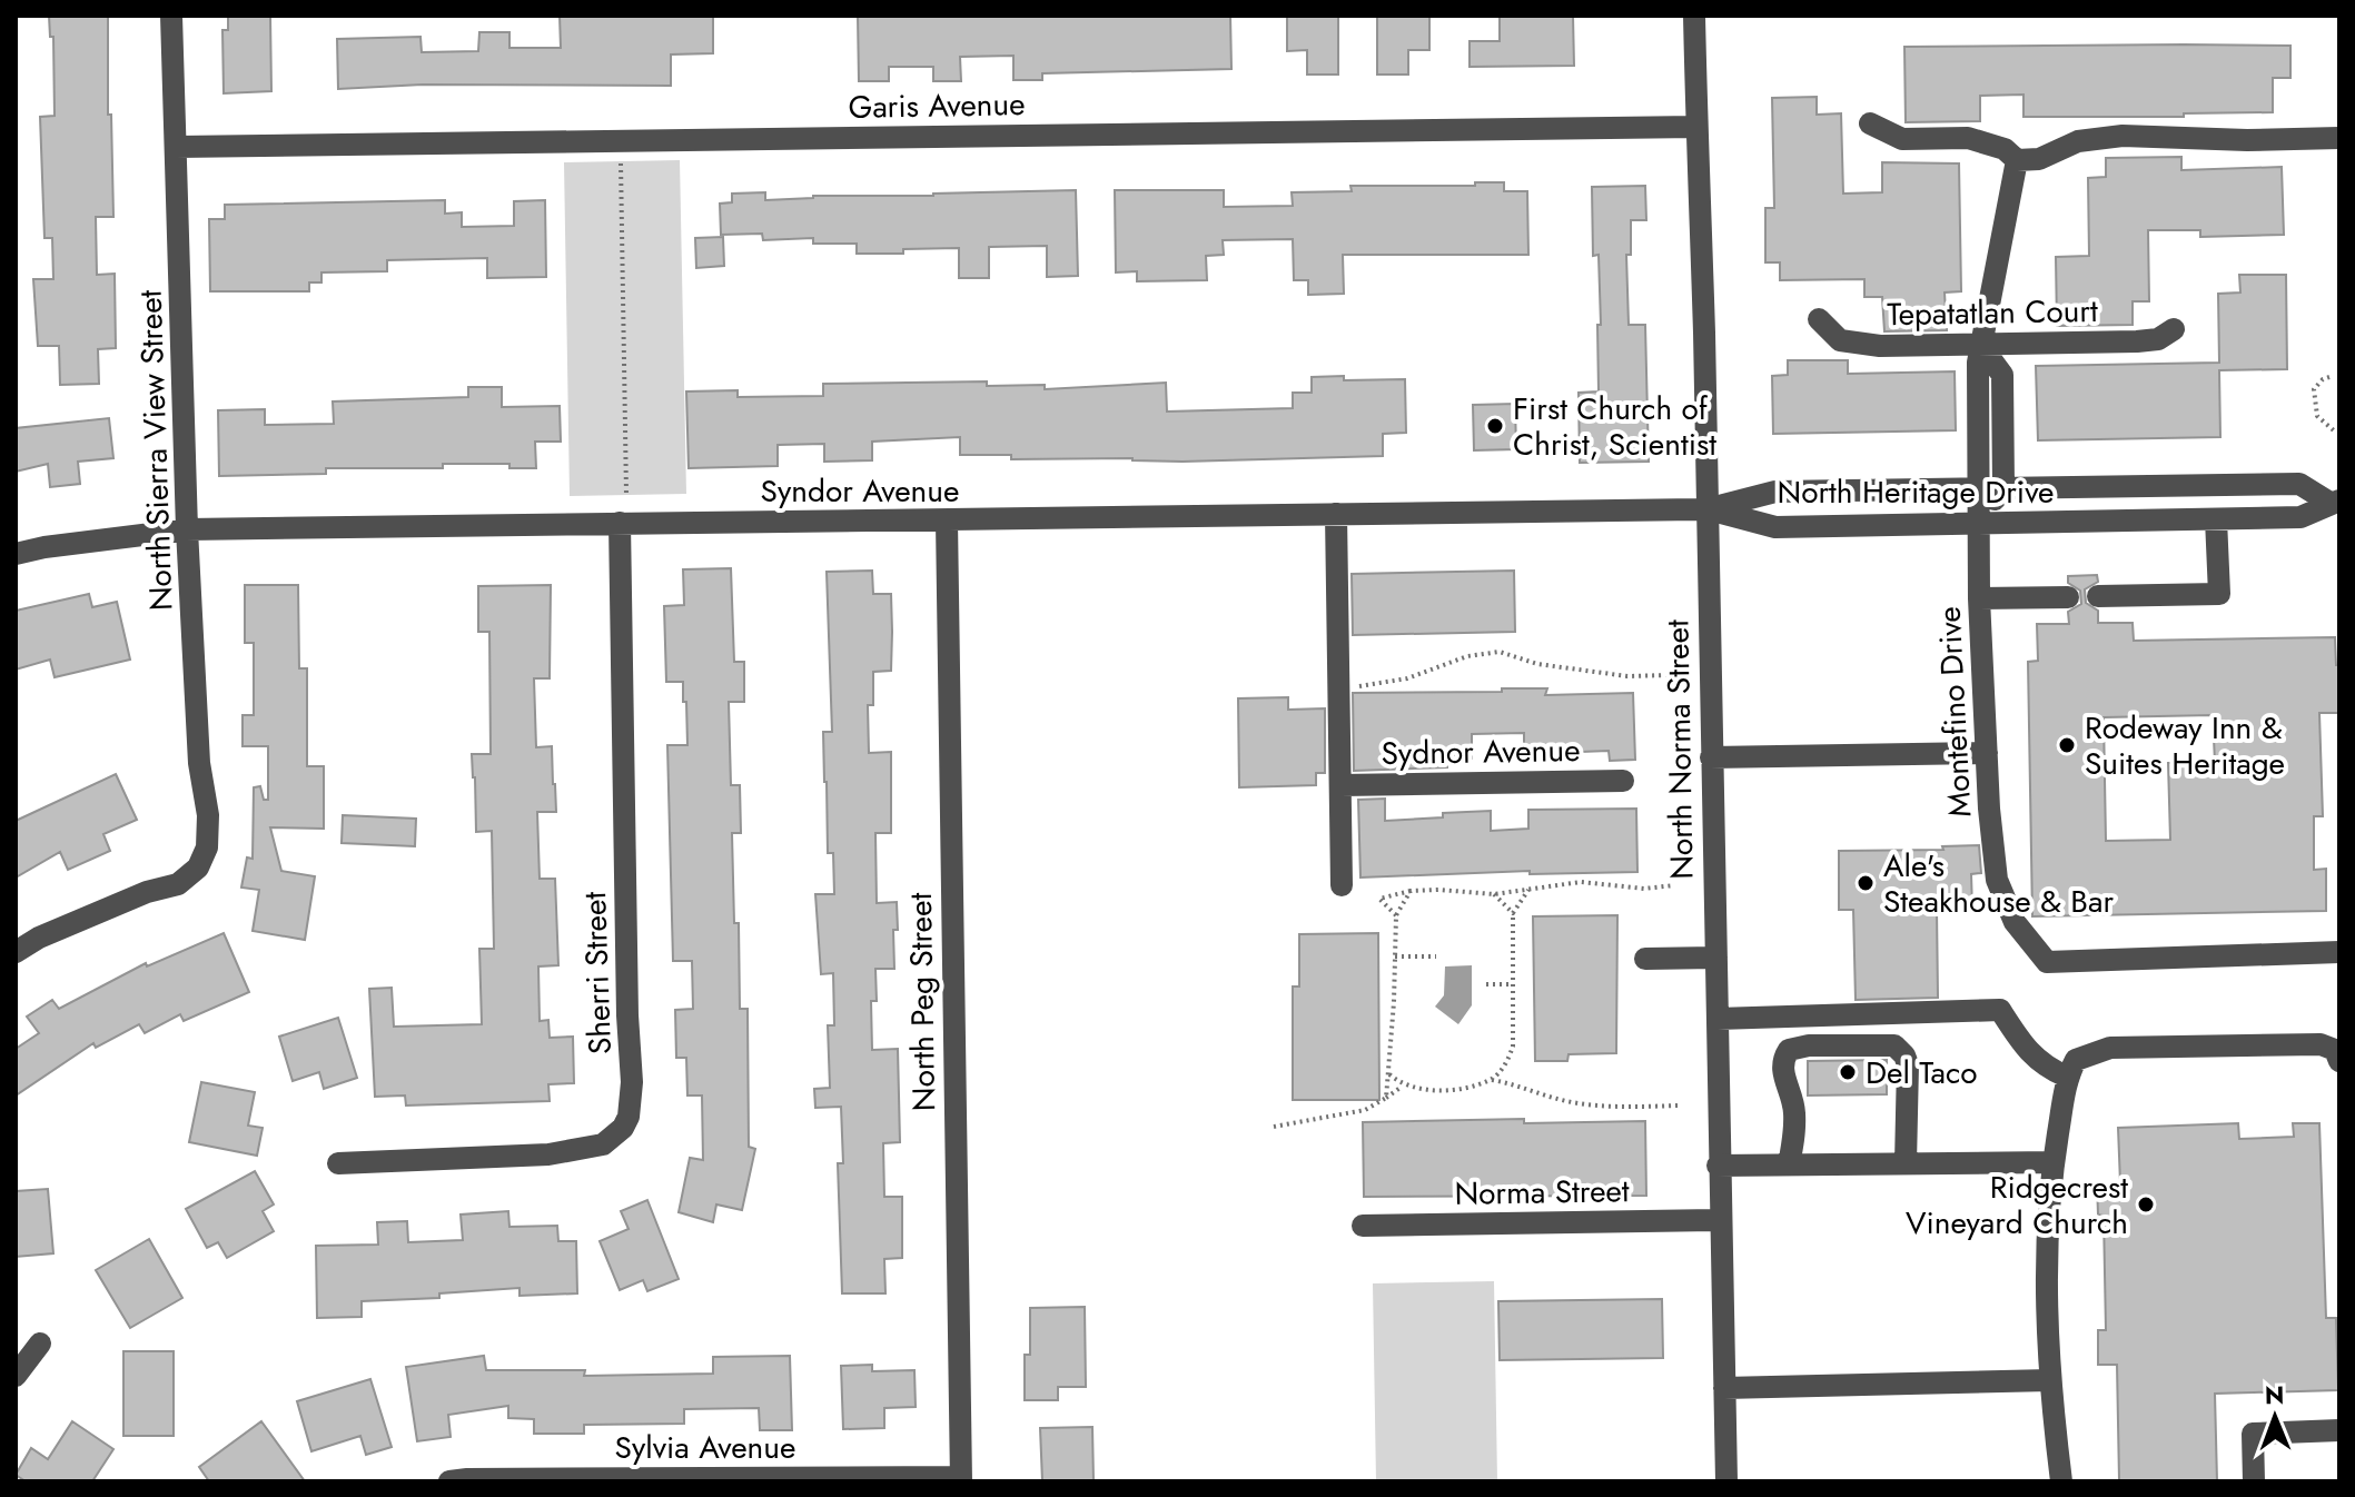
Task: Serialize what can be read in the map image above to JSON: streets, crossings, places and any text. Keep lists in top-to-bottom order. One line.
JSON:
{"streets":{"street":["Garis Avenue","Tepatatlan Court","North Sierra View Street","Syndor Avenue","North Heritage Drive","Montefino Drive","North Norma Street","Sydnor Avenue","Sherri Street","North Peg Street","Norma Street","Sylvia Avenue"]},"crossings":[["Garis Avenue","North Sierra View Street"],["Garis Avenue","North Norma Street"],["North Sierra View Street","Syndor Avenue"],["Syndor Avenue","North Heritage Drive"],["Syndor Avenue","North Norma Street"],["Syndor Avenue","Sydnor Avenue"],["Syndor Avenue","Sherri Street"],["Syndor Avenue","North Peg Street"],["North Heritage Drive","Montefino Drive"],["North Heritage Drive","North Norma Street"],["North Norma Street","Norma Street"],["North Peg Street","Sylvia Avenue"]],"places":["First Church of Christ, Scientist","Rodeway Inn & Suites Heritage","Ale's Steakhouse & Bar","Del Taco","Ridgecrest Vineyard Church"],"north":"top"}
